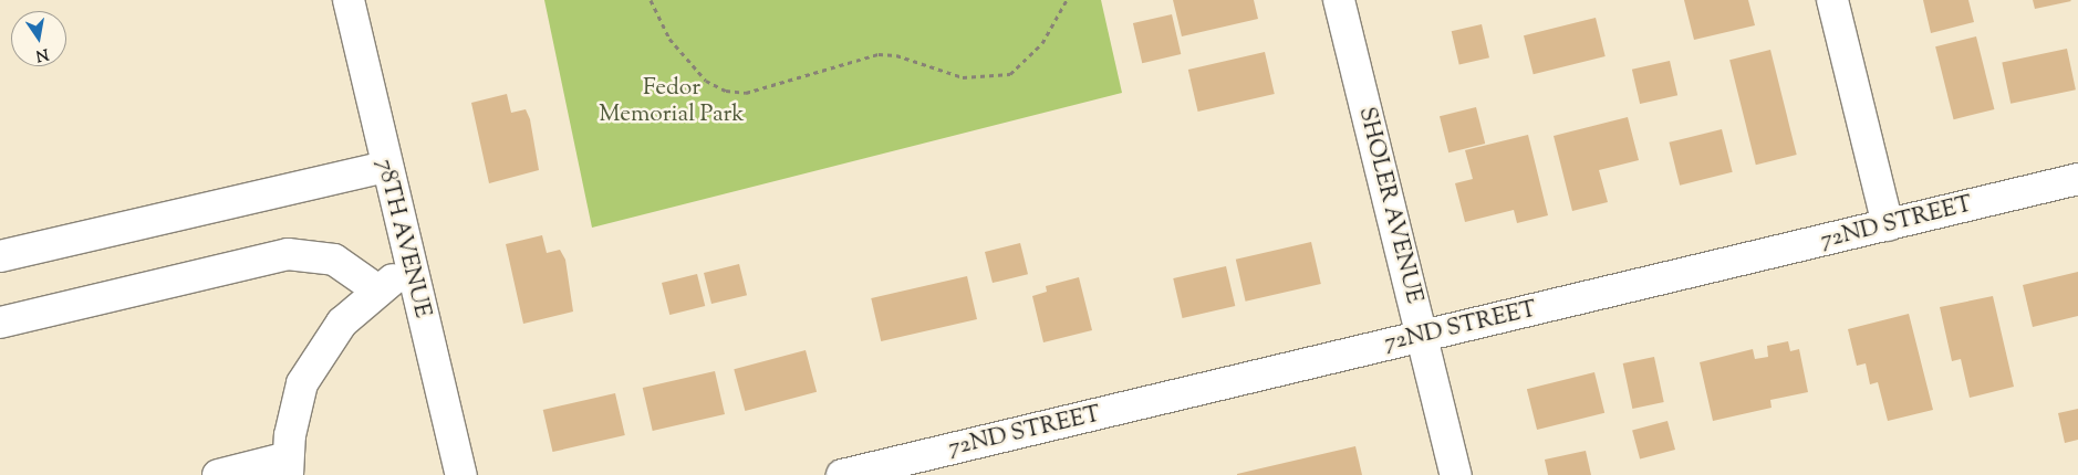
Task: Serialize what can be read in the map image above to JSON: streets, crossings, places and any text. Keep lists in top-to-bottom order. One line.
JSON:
{"streets":{"street":["SHOLER AVENUE","72ND STREET","78TH AVENUE"]},"crossings":[["SHOLER AVENUE","72ND STREET"]],"parks":["Fedor Memorial Park"],"north":"bottom"}
